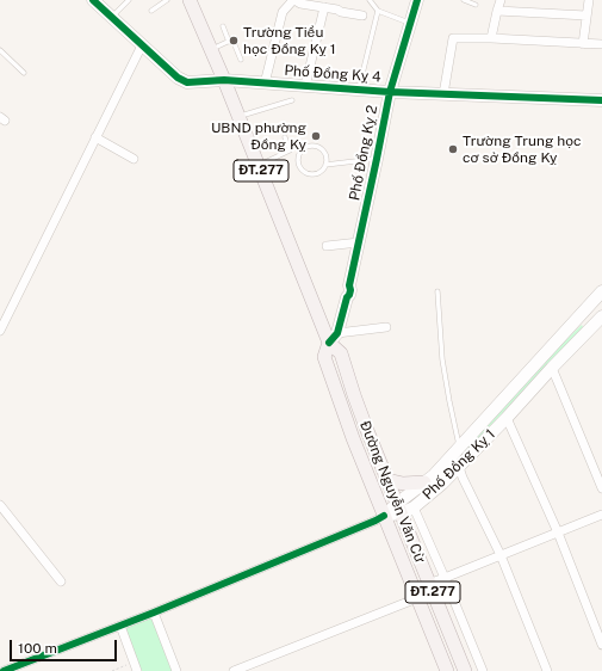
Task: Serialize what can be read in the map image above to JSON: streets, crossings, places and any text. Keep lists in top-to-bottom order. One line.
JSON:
{"streets":{"main road":["ĐT.277","Đường Nguyễn Văn Cừ"],"street":["Phố Đồng Kỵ 4","Phố Đồng Kỵ 2","Phố Đồng Kỵ 1"]},"crossings":[["Phố Đồng Kỵ 4","Phố Đồng Kỵ 2"],["Phố Đồng Kỵ 4","Đường Nguyễn Văn Cừ"],["Phố Đồng Kỵ 2","Đường Nguyễn Văn Cừ"],["Phố Đồng Kỵ 1","Đường Nguyễn Văn Cừ"]],"places":["Trường Tiểu học Đồng Kỵ 1","UBND phường Đồng Kỵ","Trường Trung học cơ sở Đồng Kỵ"],"scale_bar":"100 m"}
